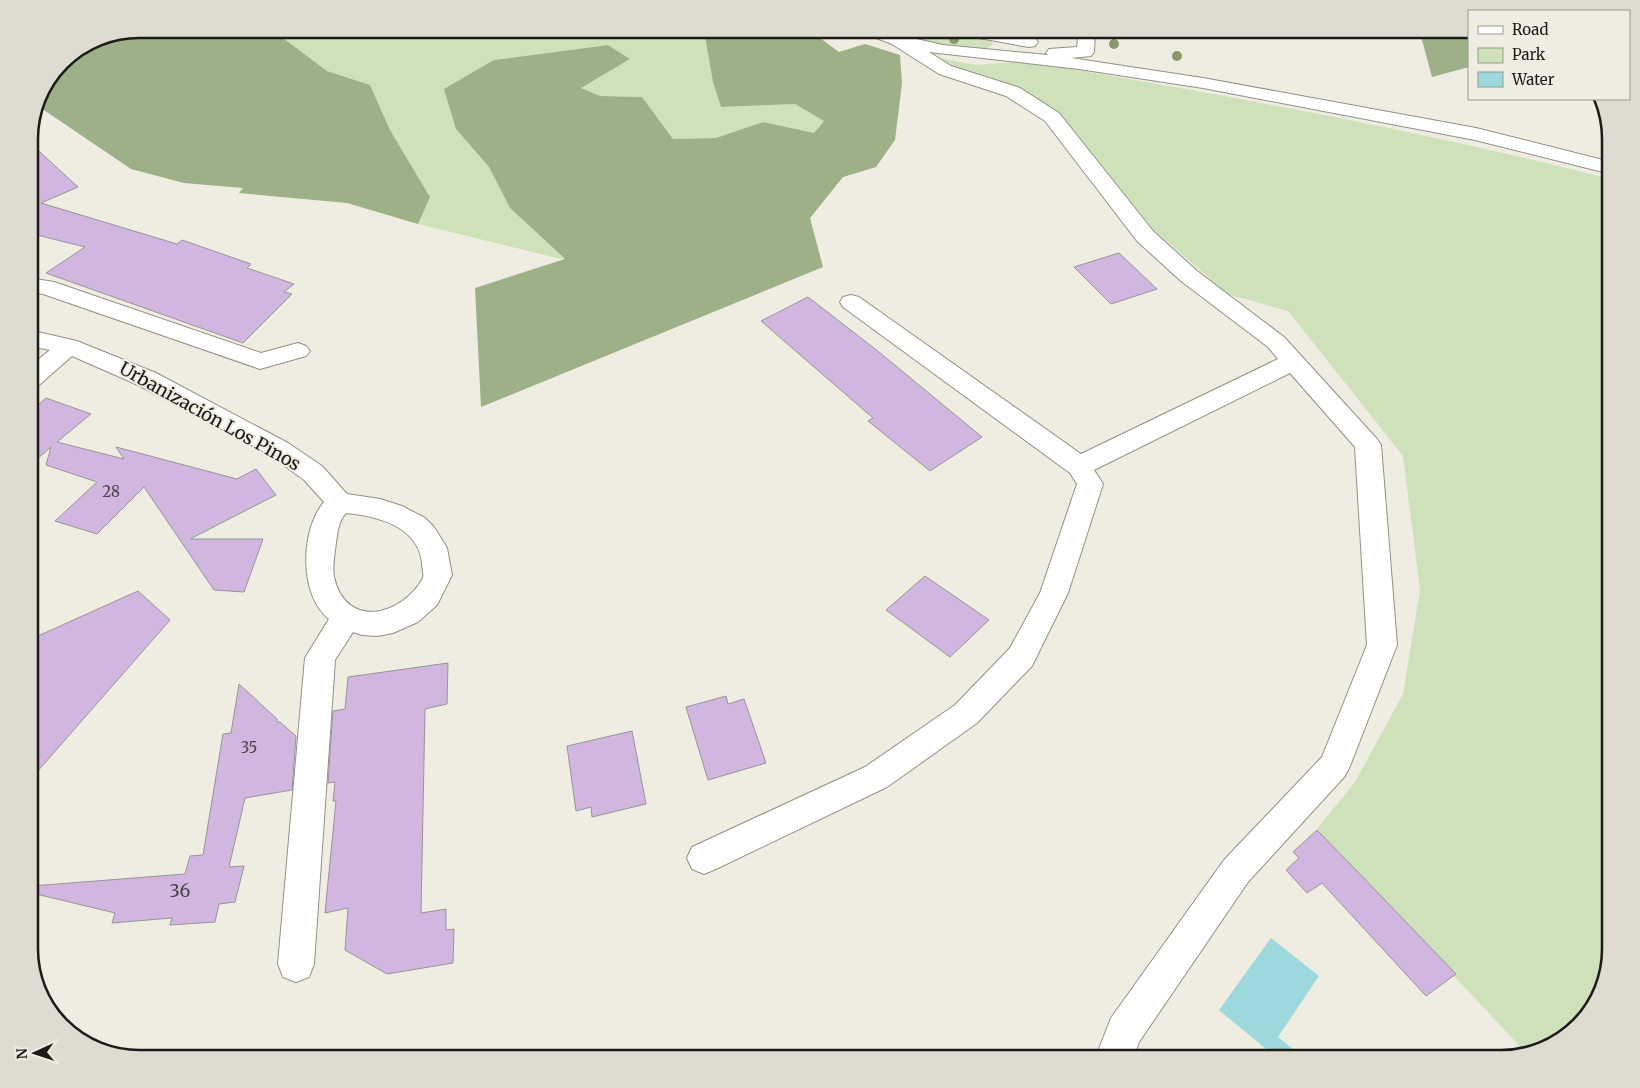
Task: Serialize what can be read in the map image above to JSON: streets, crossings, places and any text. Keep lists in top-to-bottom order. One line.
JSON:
{"streets":{"street":["Urbanización Los Pinos"]},"house_numbers":["28","35","36"],"legend":["Road","Park","Water"],"north":"left"}
